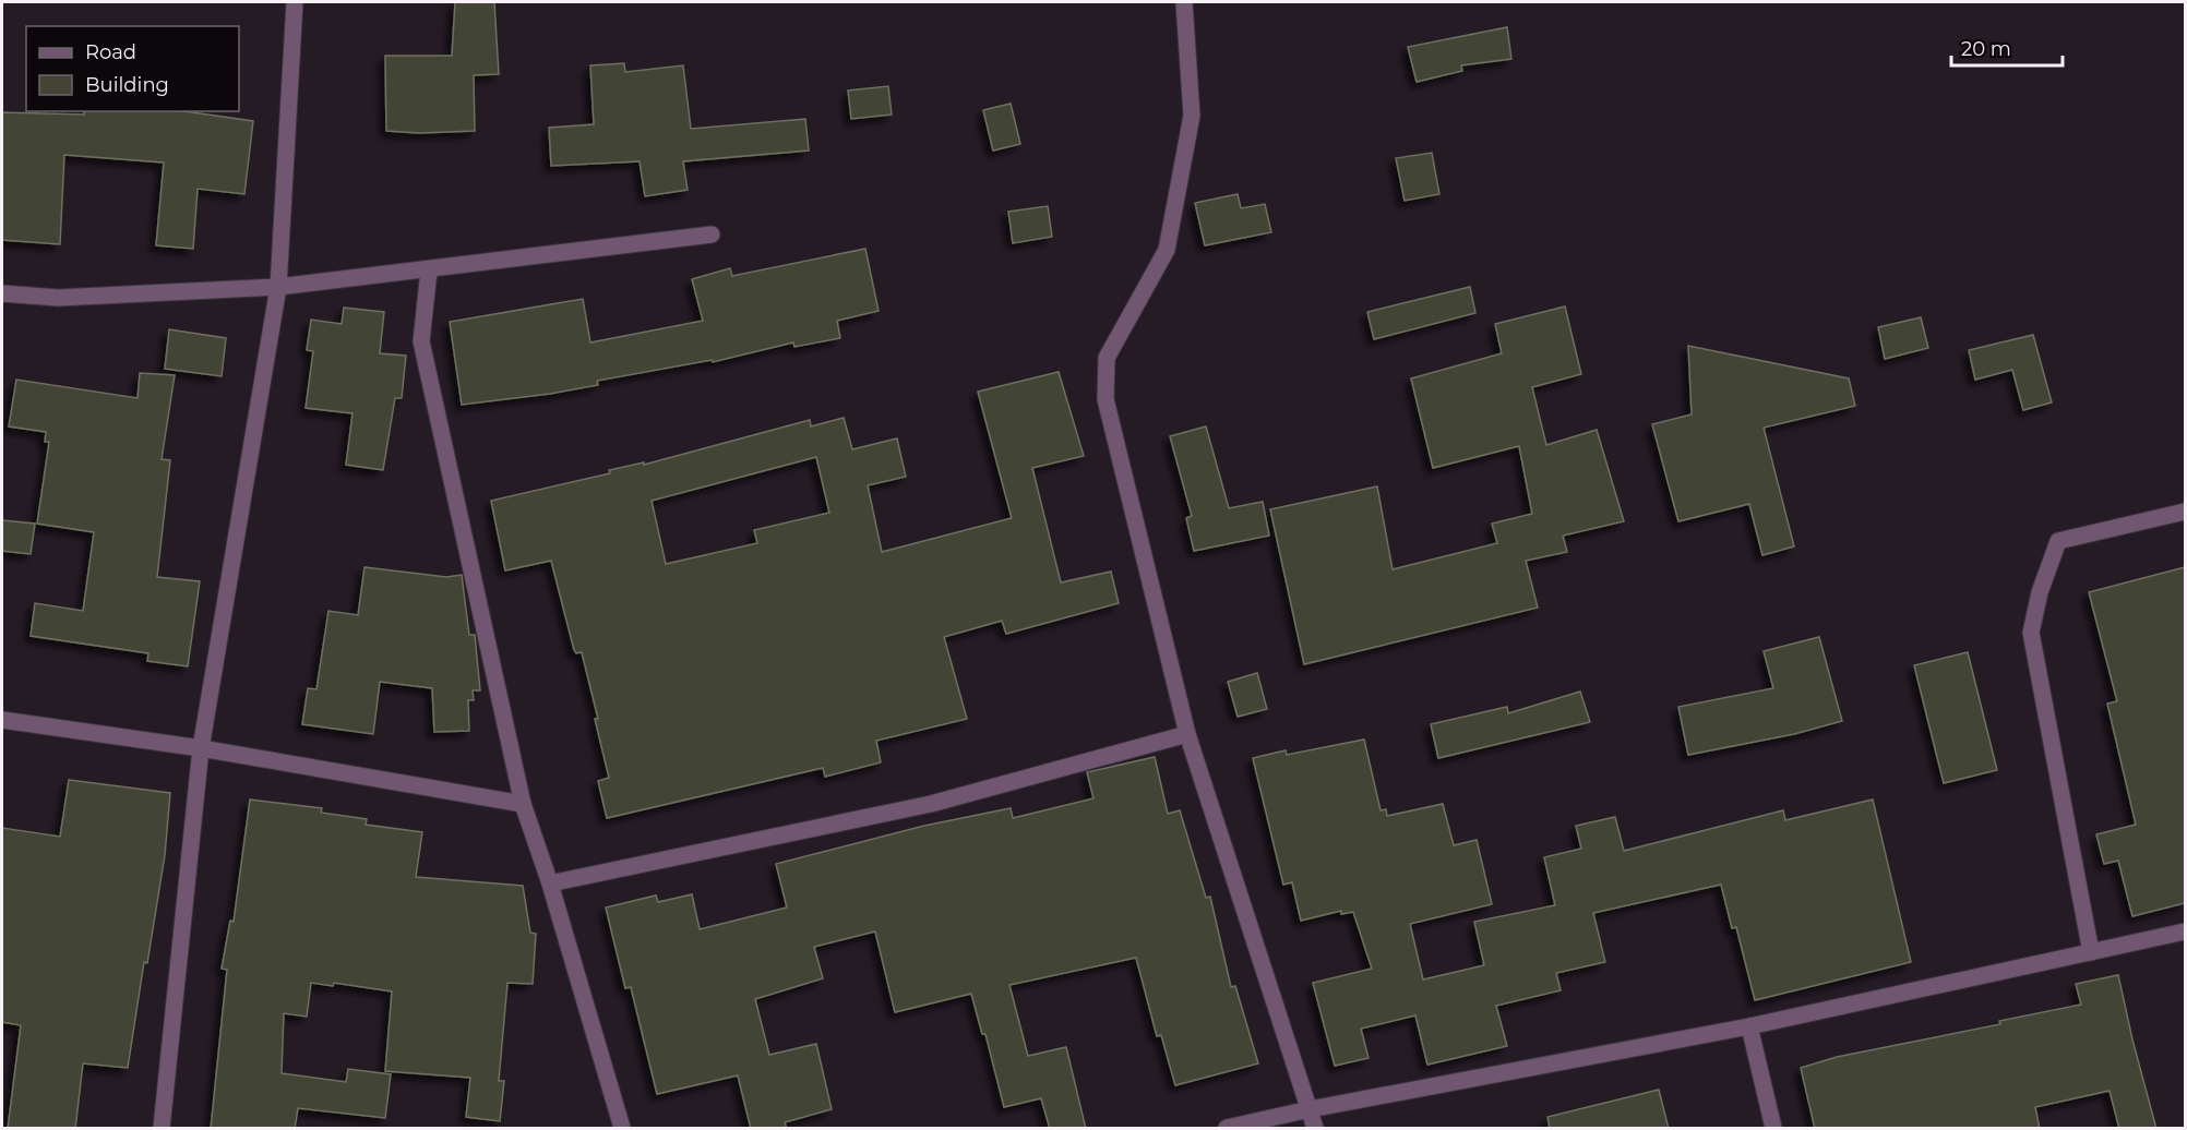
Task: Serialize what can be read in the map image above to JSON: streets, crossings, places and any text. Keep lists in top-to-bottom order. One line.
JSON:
{"legend":["Road","Building"],"scale_bar":"20 m"}
